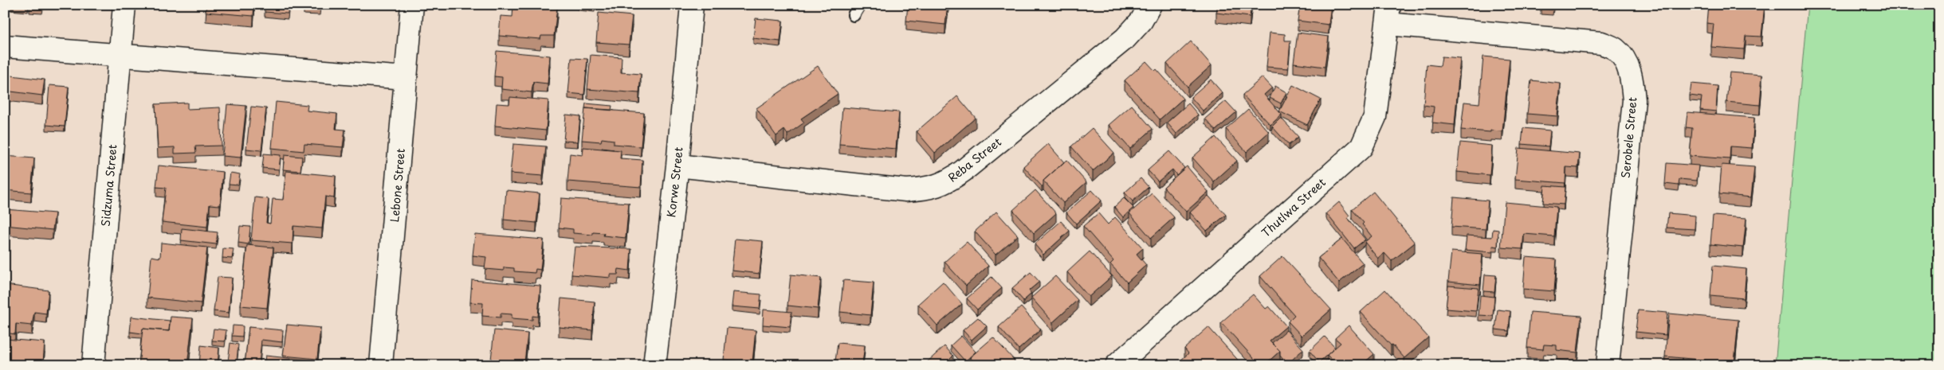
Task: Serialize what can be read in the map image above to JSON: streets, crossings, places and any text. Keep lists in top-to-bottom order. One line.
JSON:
{"streets":{"street":["Serobele Street","Reba Street","Korwe Street","Sidzuma Street","Lebone Street","Thutlwa Street"]},"crossings":[["Serobele Street","Thutlwa Street"],["Reba Street","Korwe Street"]]}
